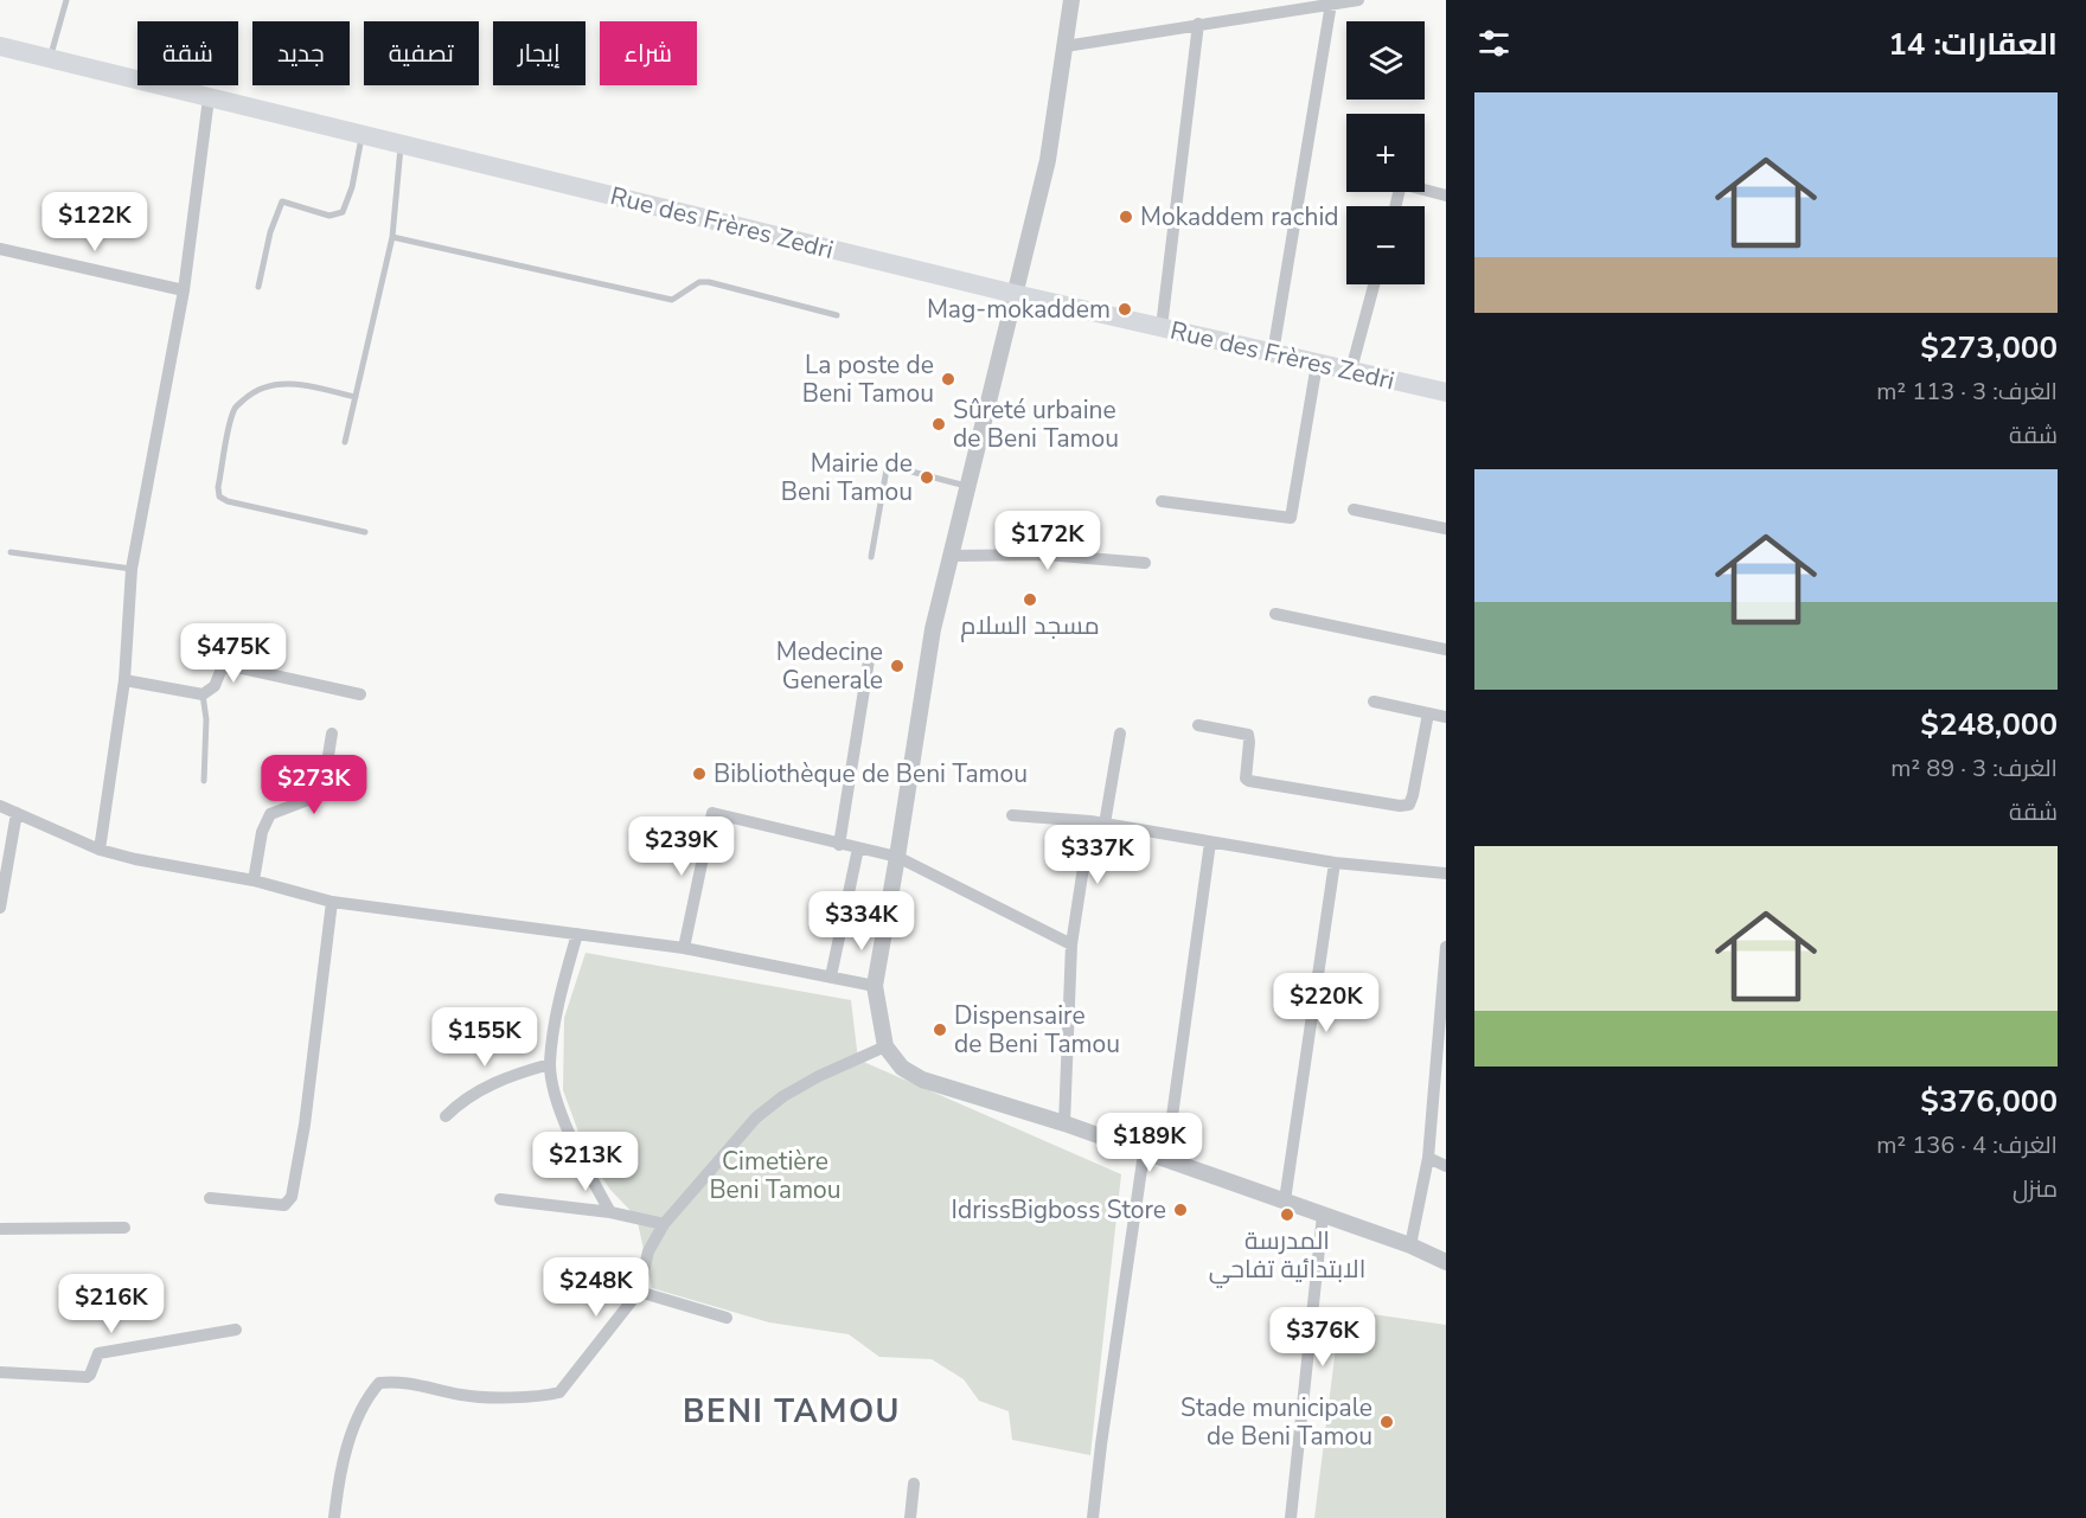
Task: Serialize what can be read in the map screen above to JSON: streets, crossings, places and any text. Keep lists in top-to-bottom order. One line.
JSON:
{"streets":{"main road":["Rue des Frères Zedri"]},"districts":["BENI TAMOU"],"parks":["Cimetière Beni Tamou"],"places":["Mokaddem rachid","Mag-mokaddem","La poste de Beni Tamou","Sûreté urbaine de Beni Tamou","Mairie de Beni Tamou","مسجد السلام","Medecine Generale","Bibliothèque de Beni Tamou","Dispensaire de Beni Tamou","IdrissBigboss Store","المدرسة الابتدائية تفاحي","Stade municipale de Beni Tamou"],"page":{"heading":"العقارات: 14","map_buttons":["+","−"],"chip":["شراء","إيجار","تصفية","جديد","شقة"],"list":[{"name":"$273,000","note":"الغرف: 3 · 113 m² · شقة"},{"name":"$248,000","note":"الغرف: 3 · 89 m² · شقة"},{"name":"$376,000","note":"الغرف: 4 · 136 m² · منزل"}],"price":["$122K","$172K","$475K","$273K","$239K","$337K","$334K","$220K","$155K","$189K","$213K","$248K","$216K","$376K"]}}
